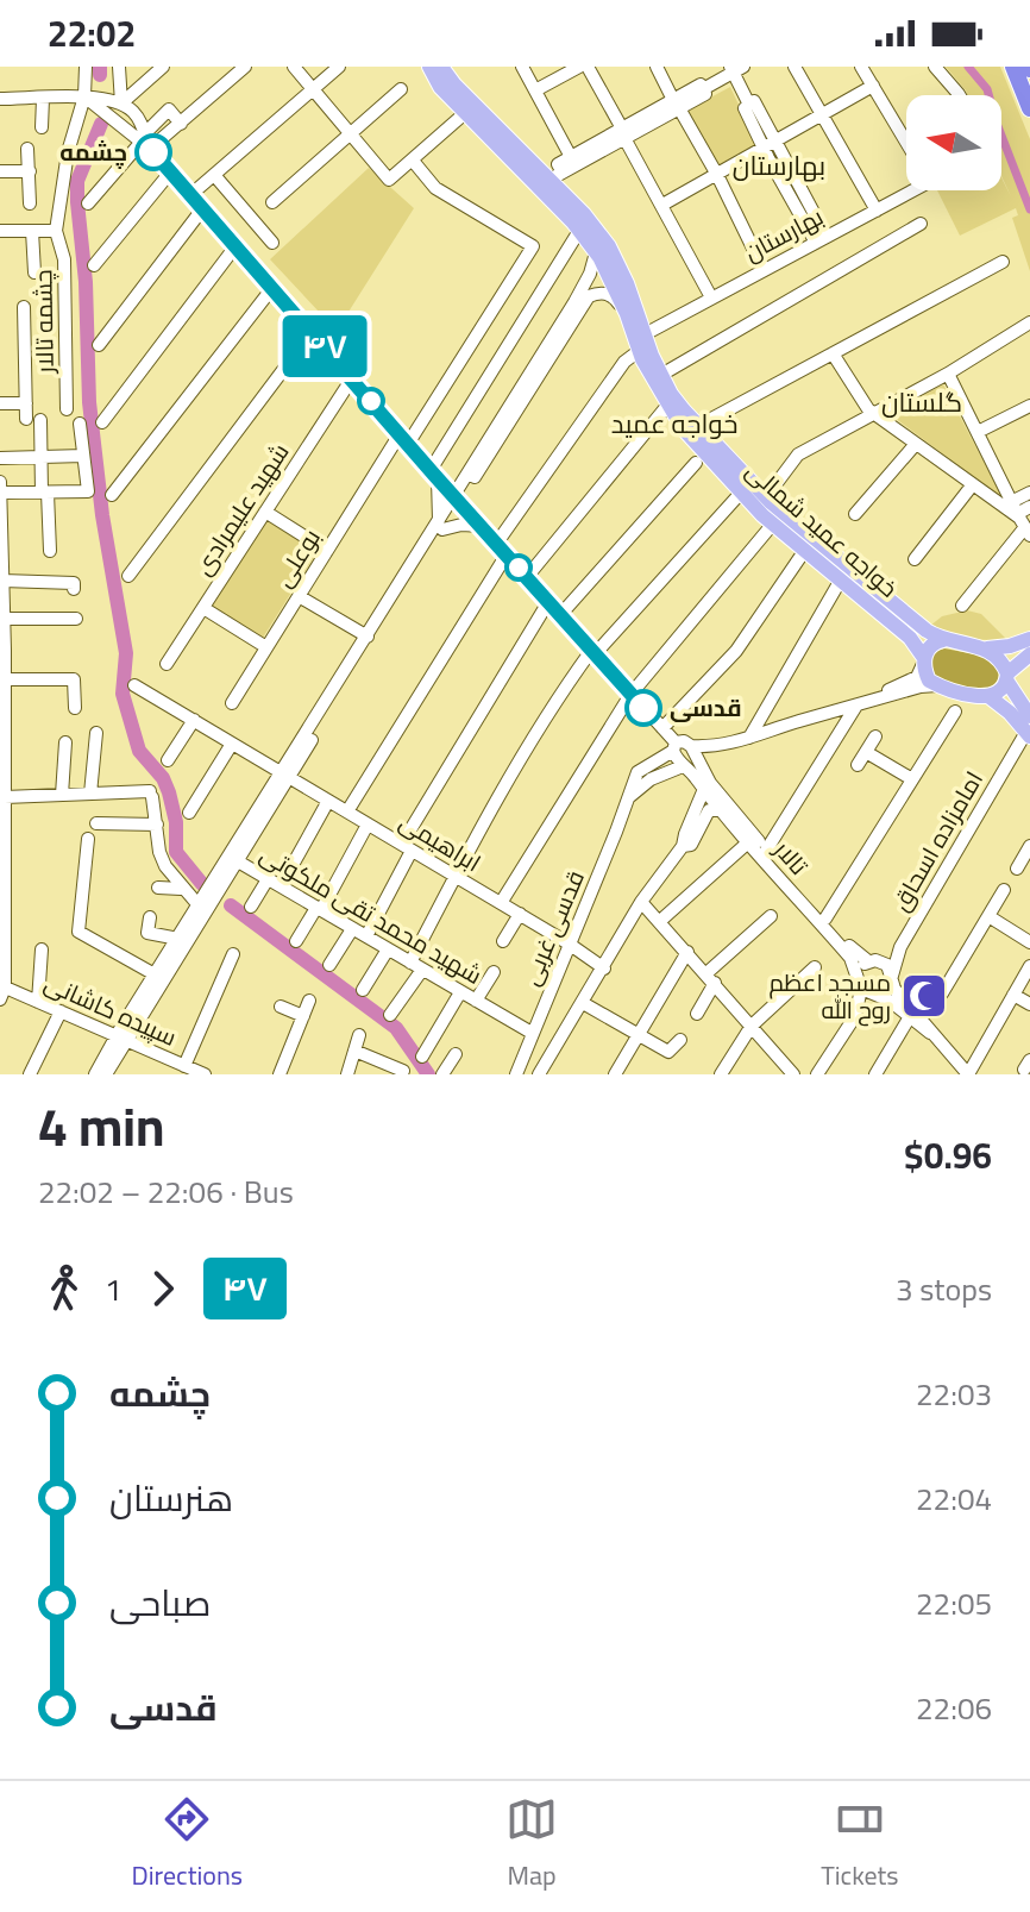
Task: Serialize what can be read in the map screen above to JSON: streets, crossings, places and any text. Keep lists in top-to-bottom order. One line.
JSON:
{"streets":{"main road":["خواجه عمید شمالی"],"street":["بهارستان","چشمه تالار","شهید علیمرادی","بوعلی","امامزاده اسحاق","ابراهیمی","تالار","شهید محمد تقی ملکوتی","قدسی غربی","سپیده کاشانی"]},"crossings":[["بهارستان","خواجه عمید شمالی"],["امامزاده اسحاق","تالار"],["ابراهیمی","قدسی غربی"],["شهید محمد تقی ملکوتی","قدسی غربی"]],"districts":["بهارستان","گلستان","خواجه عمید"],"places":{"other":["چشمه","قدسی"],"mosque":["مسجد اعظم روح الله"]},"lines":["bus line ۴۷"],"north":"left","page":{"status":"22:02","on_map":"۴۷","heading":["4 min","22:02 – 22:06 · Bus","$0.96"],"legs":["1","۴۷","3 stops"],"list":[{"name":"چشمه","value":"22:03"},{"name":"هنرستان","value":"22:04"},{"name":"صباحی","value":"22:05"},{"name":"قدسی","value":"22:06"}],"tabs":["Directions","Map","Tickets"]}}
